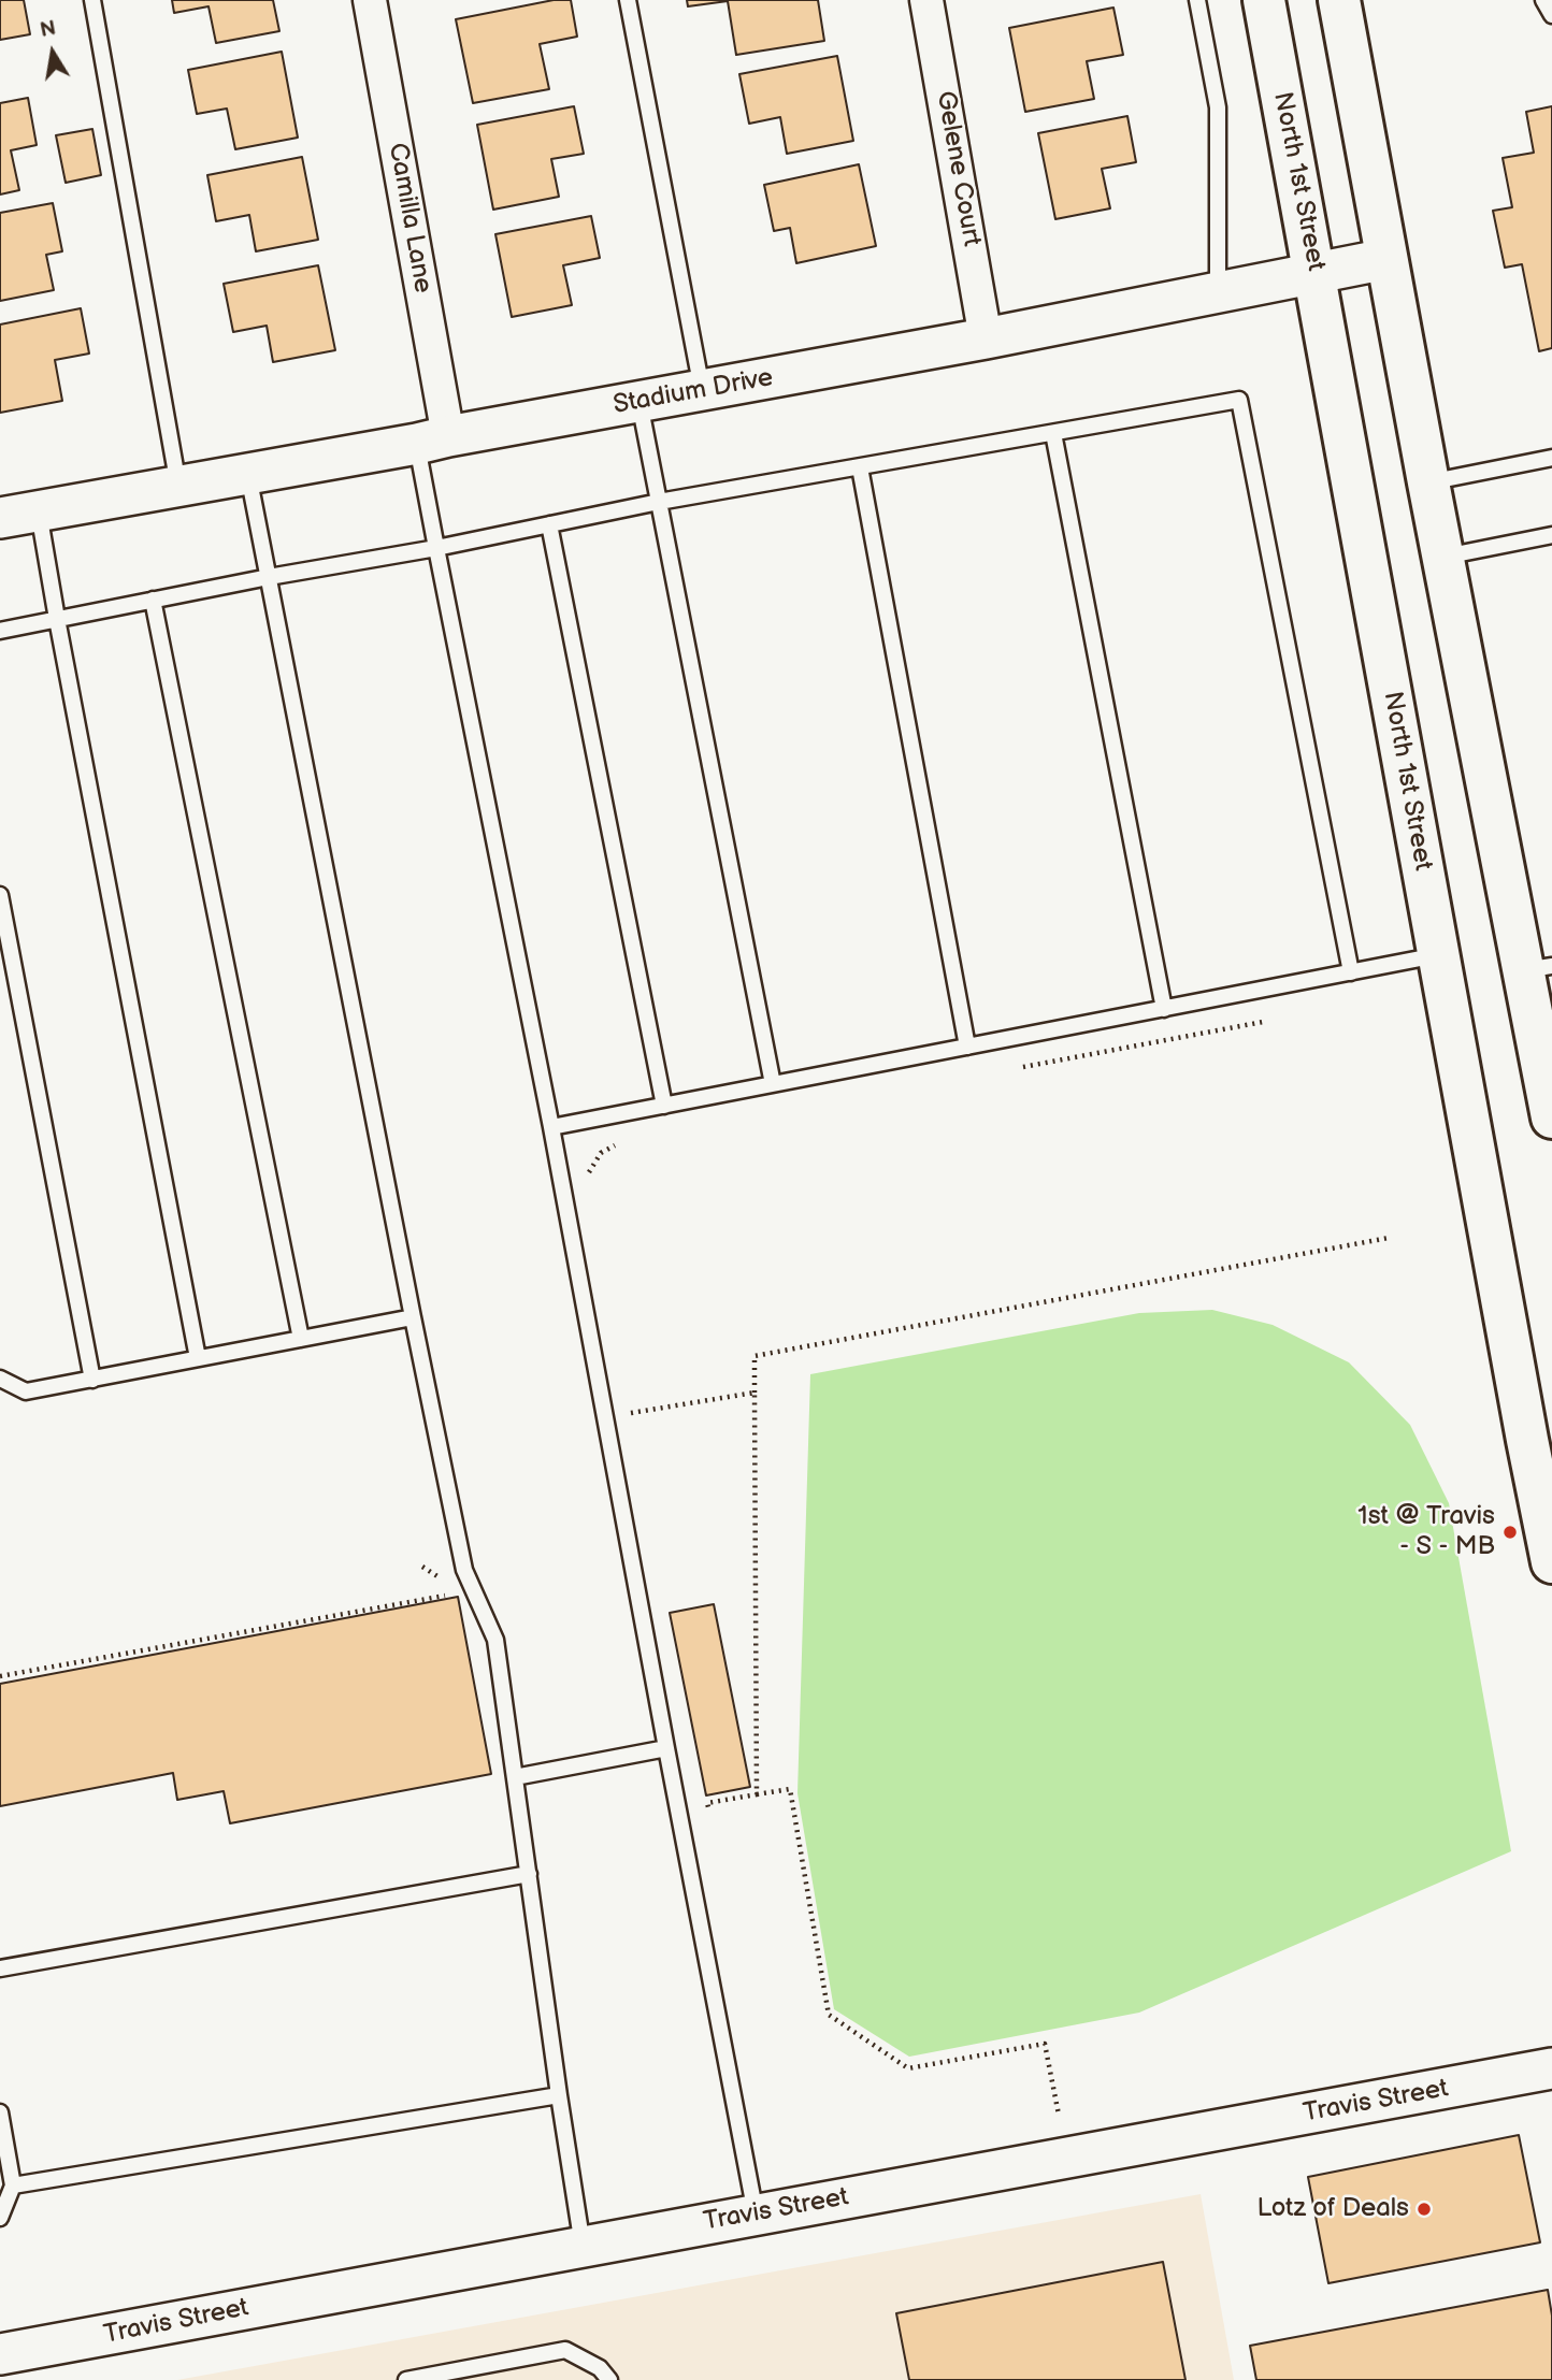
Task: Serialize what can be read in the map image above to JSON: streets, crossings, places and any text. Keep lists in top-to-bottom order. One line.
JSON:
{"streets":{"main road":["North 1st Street"],"street":["Gelene Court","Camilla Lane","Stadium Drive","Travis Street"]},"crossings":[["Gelene Court","Stadium Drive"],["North 1st Street","Stadium Drive"],["Camilla Lane","Stadium Drive"]],"places":["1st @ Travis - S - MB","Lotz of Deals"],"north":"top"}
